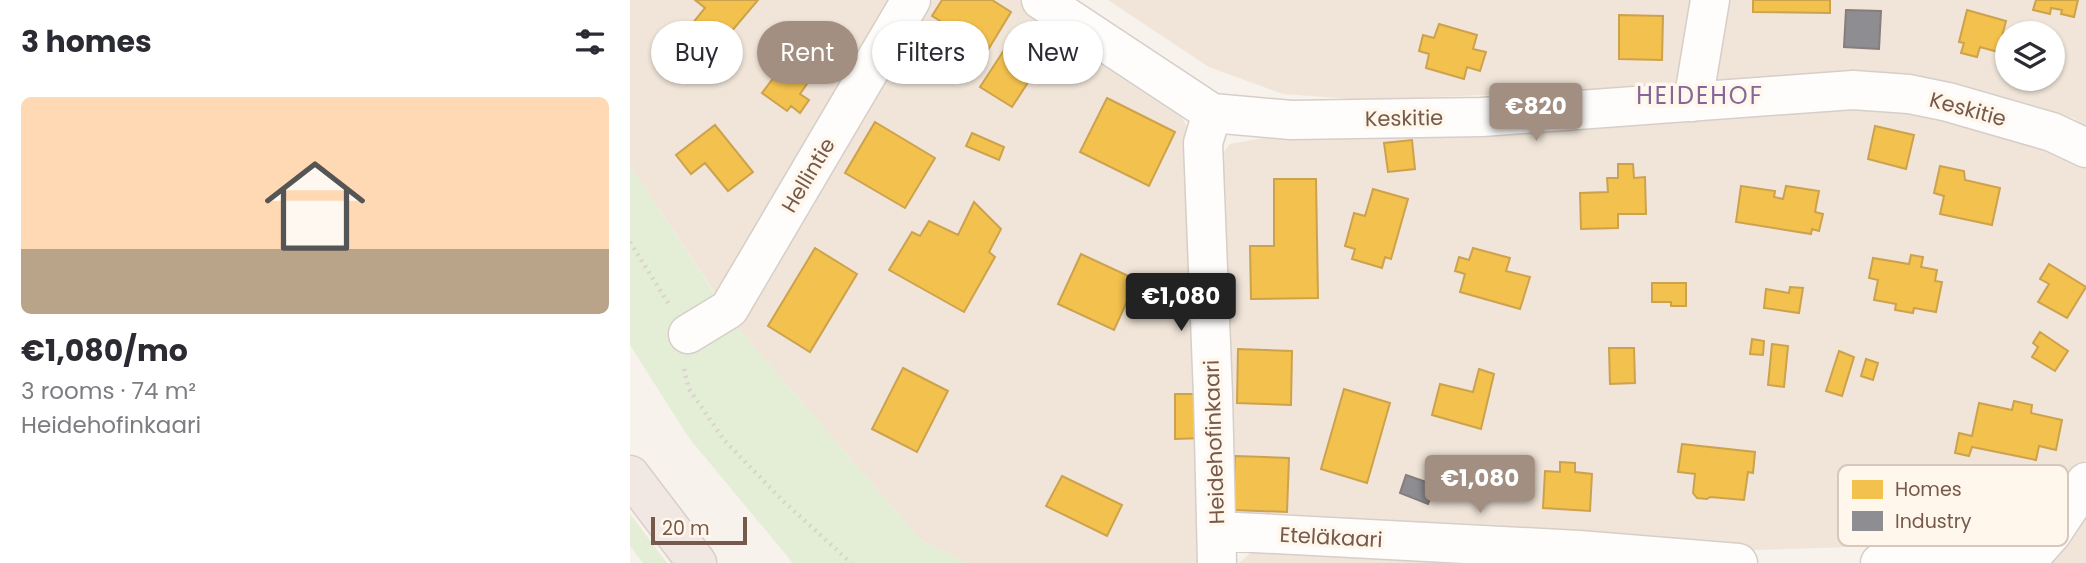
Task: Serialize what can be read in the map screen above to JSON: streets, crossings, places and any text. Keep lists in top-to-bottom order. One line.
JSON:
{"streets":{"street":["Keskitie","Hellintie","Heidehofinkaari","Eteläkaari"]},"crossings":[["Keskitie","Heidehofinkaari"],["Heidehofinkaari","Eteläkaari"]],"districts":["HEIDEHOF"],"legend":["Homes","Industry"],"scale_bar":"20 m","page":{"heading":"3 homes","chip":["Buy","Rent","Filters","New"],"price":["€820","€1,080","€1,080"],"list":[{"name":"€1,080/mo","note":"3 rooms · 74 m² · Heidehofinkaari"}],"scale":"20 m"}}
